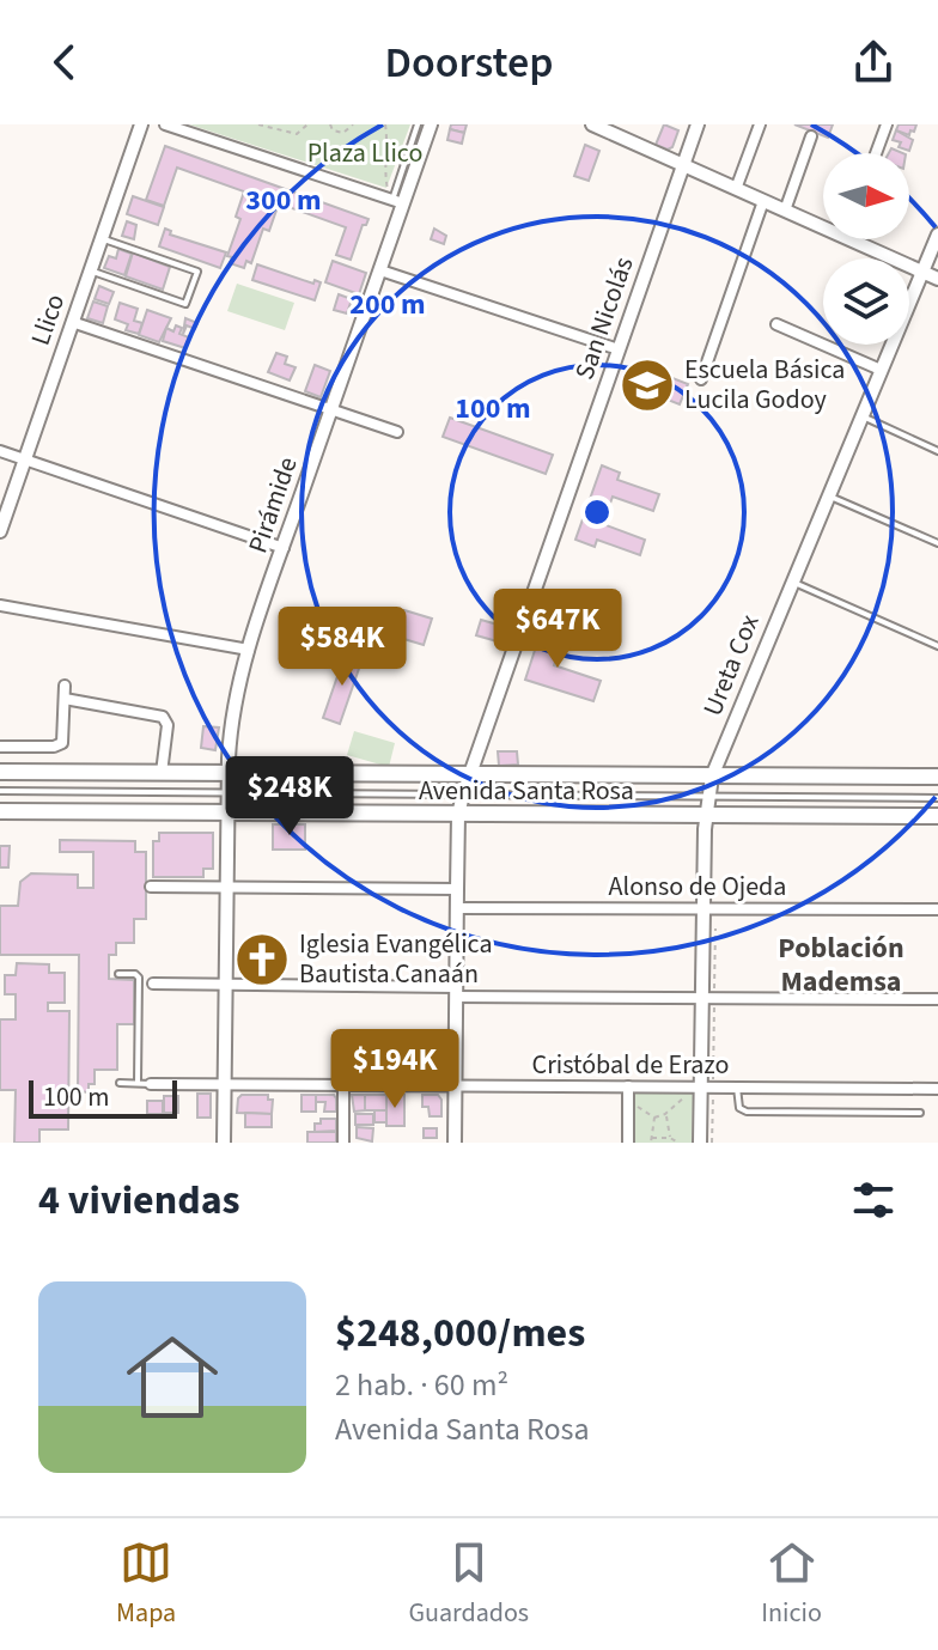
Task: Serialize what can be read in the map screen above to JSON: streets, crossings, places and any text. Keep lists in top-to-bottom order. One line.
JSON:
{"streets":{"main road":["Avenida Santa Rosa"],"street":["San Nicolás","Llico","Pirámide","Ureta Cox","Alonso de Ojeda","Cristóbal de Erazo"]},"crossings":[["San Nicolás","Avenida Santa Rosa"],["San Nicolás","Alonso de Ojeda"],["San Nicolás","Cristóbal de Erazo"],["Pirámide","Avenida Santa Rosa"],["Pirámide","Cristóbal de Erazo"],["Ureta Cox","Avenida Santa Rosa"],["Ureta Cox","Alonso de Ojeda"],["Ureta Cox","Cristóbal de Erazo"]],"districts":["Población Mademsa"],"parks":["Plaza Llico"],"places":{"school or university":["Escuela Básica Lucila Godoy"],"church":["Iglesia Evangélica Bautista Canaán"]},"scale_bar":"100 m","north":"right","page":{"header":"Doorstep","price":["$647K","$584K","$248K","$194K"],"scale":"100 m","heading":"4 viviendas","list":[{"name":"$248,000/mes","note":"2 hab. · 60 m² · Avenida Santa Rosa"}],"tabs":["Mapa","Guardados","Inicio"]},"rings":["300 m","200 m","100 m"]}
